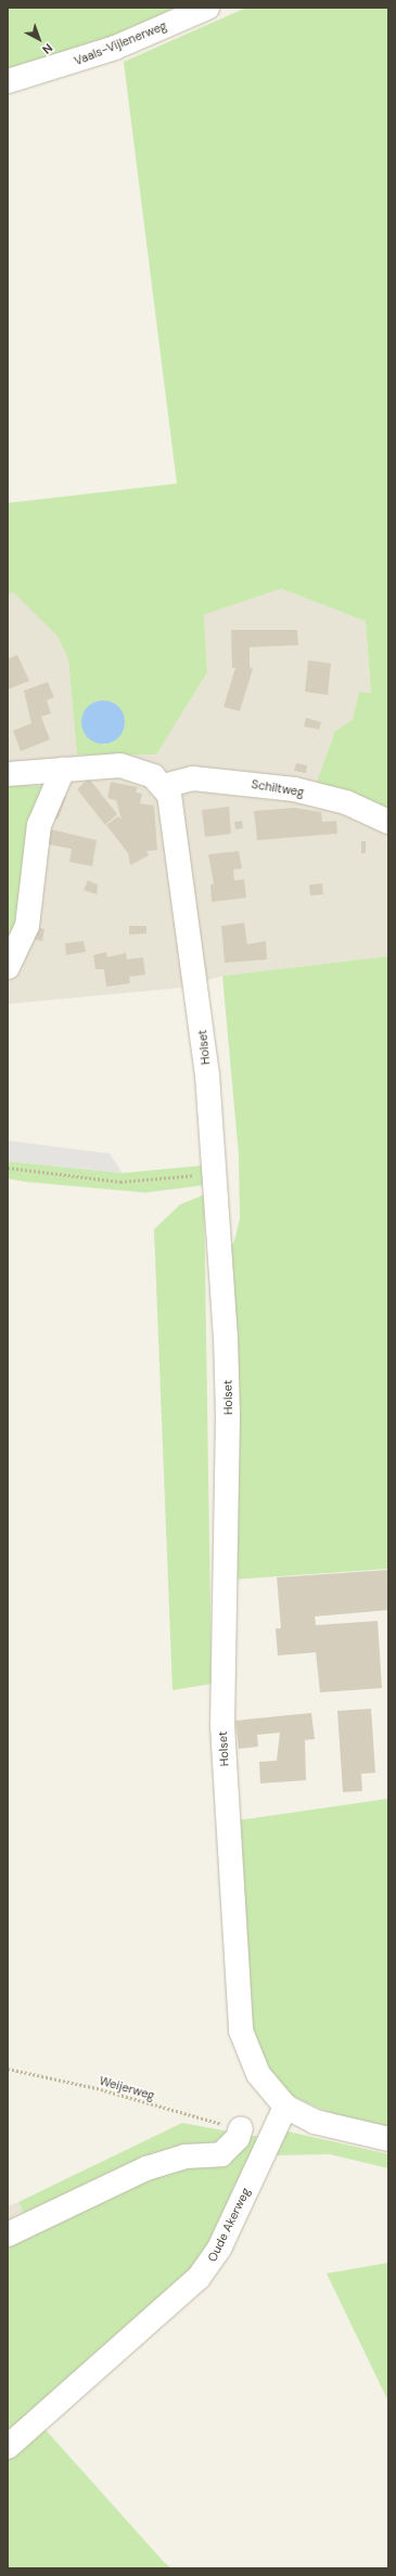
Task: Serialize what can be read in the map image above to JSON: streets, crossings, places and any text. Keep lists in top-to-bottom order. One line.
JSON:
{"streets":{"street":["Vaals-Vijlenerweg","Schiltweg","Holset","Oude Akerweg"],"path":["Weijerweg"]},"crossings":[["Schiltweg","Holset"],["Holset","Oude Akerweg"]],"north":"bottom right"}
